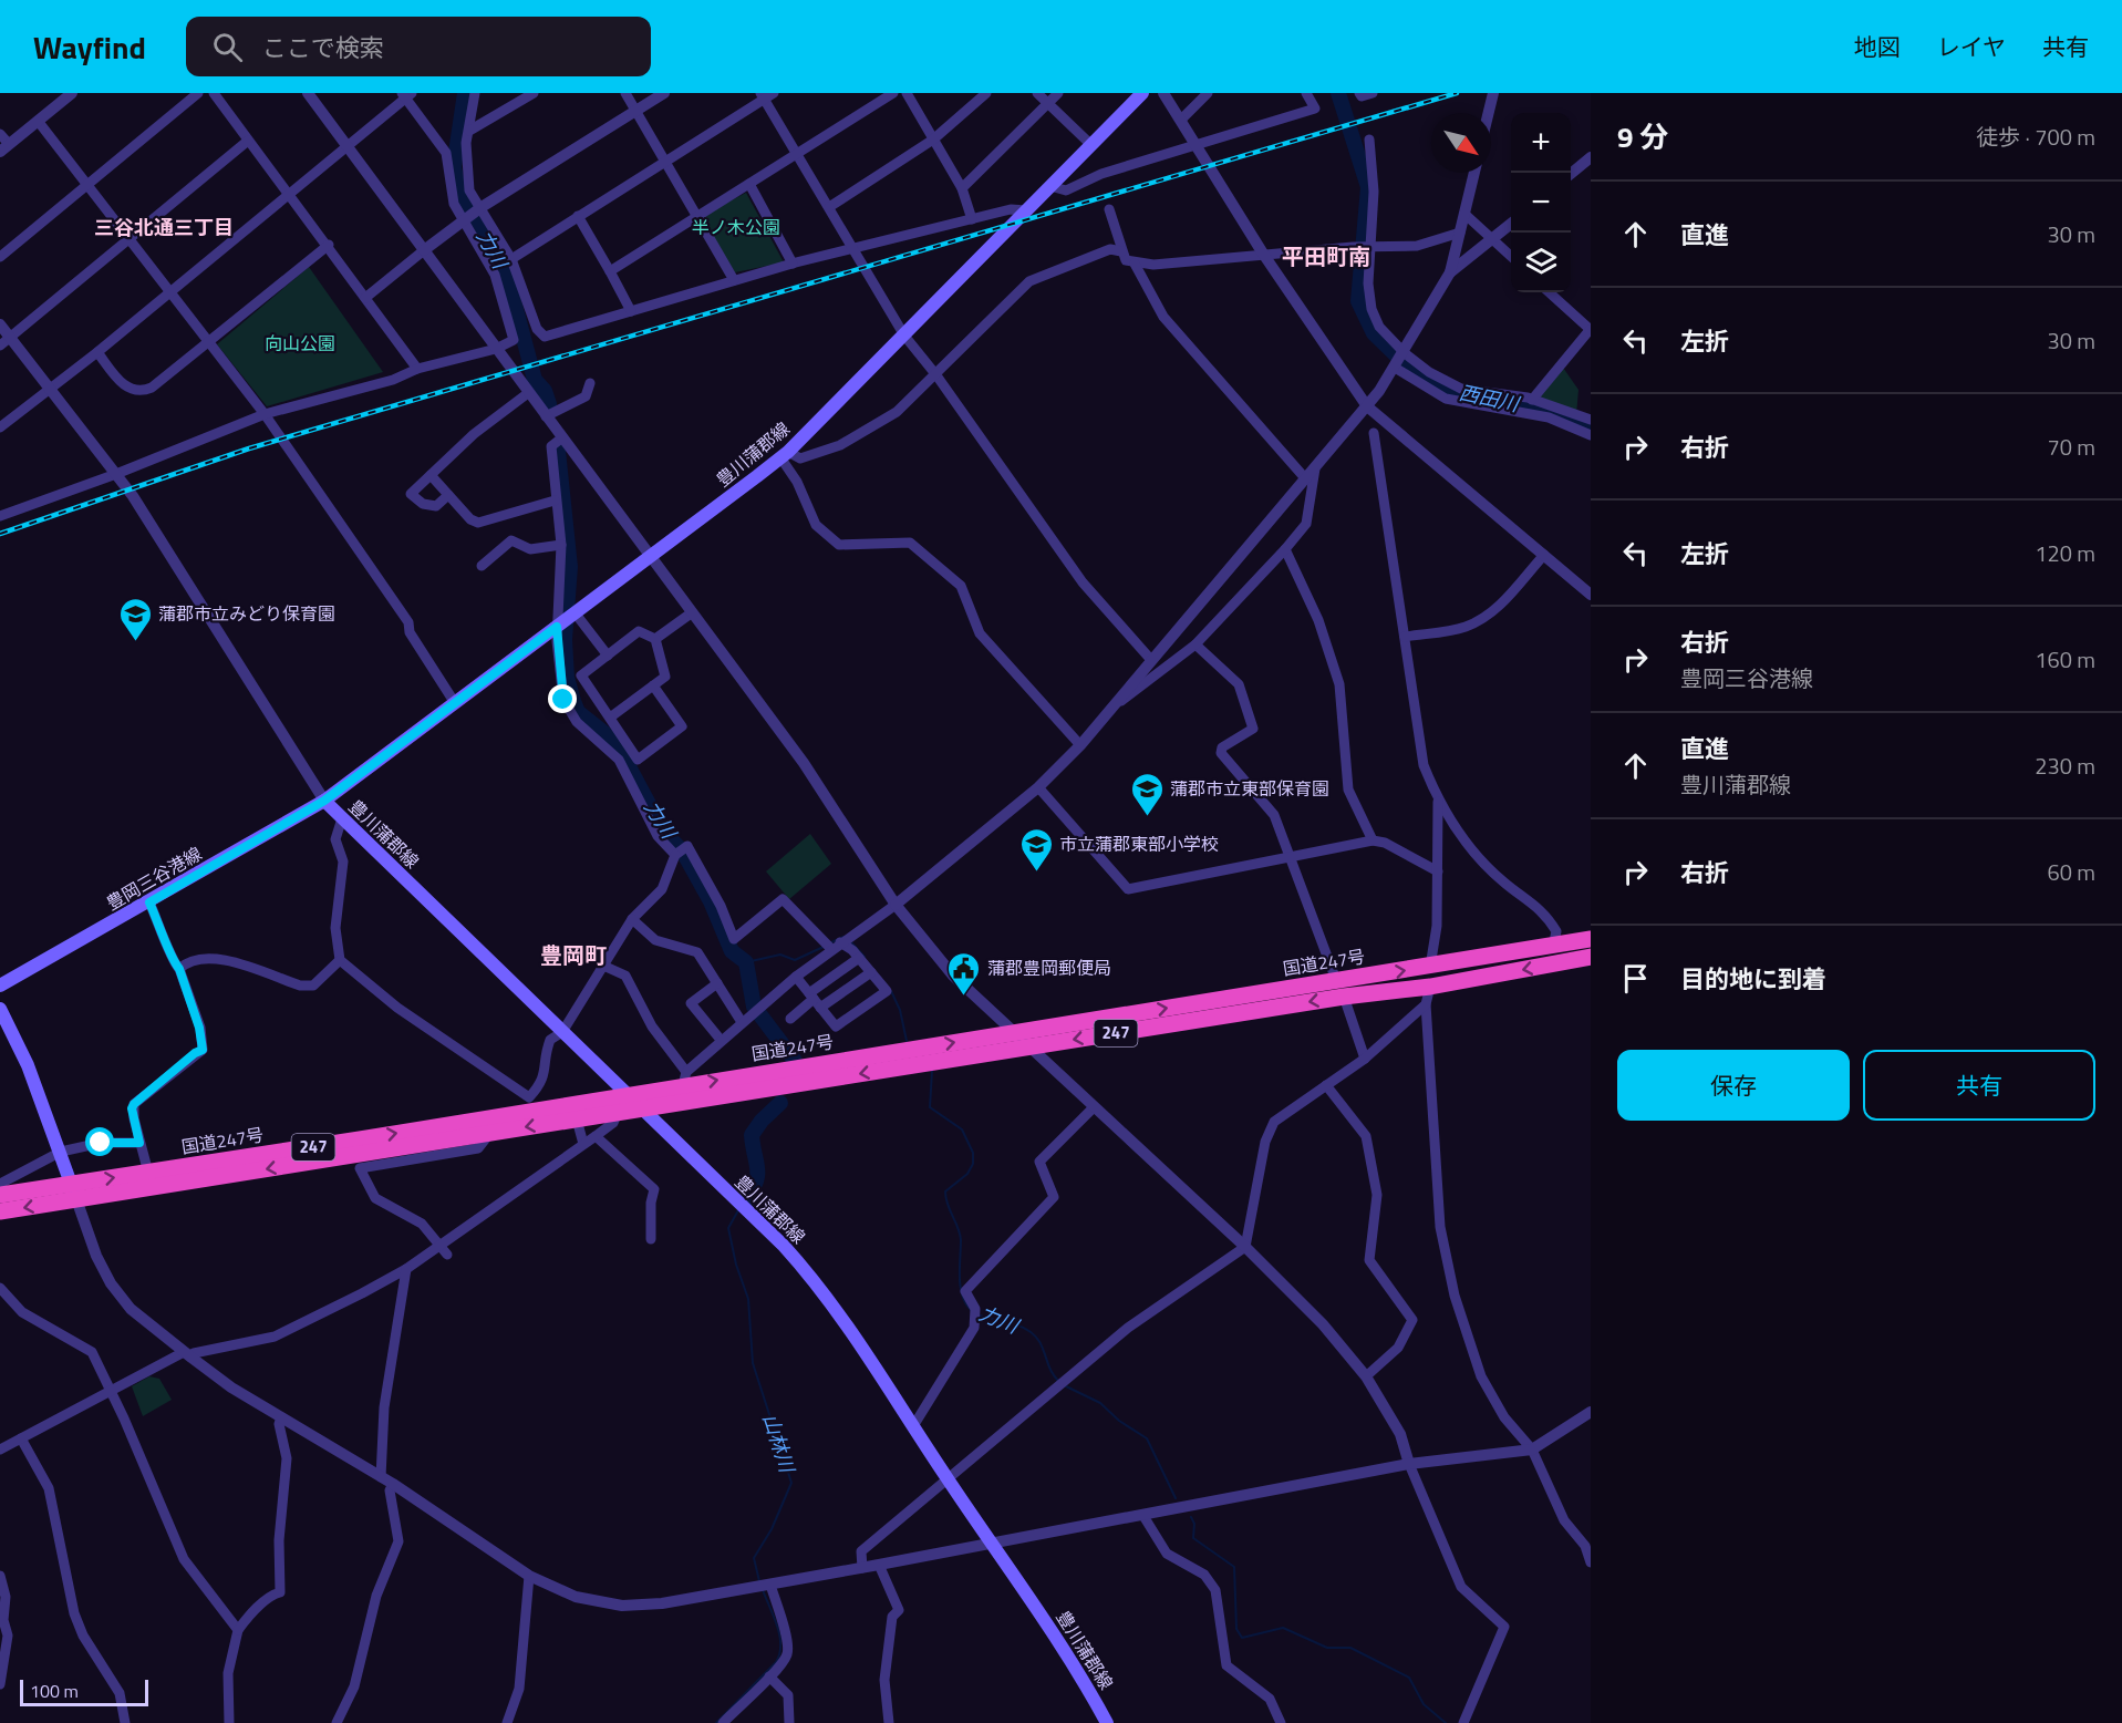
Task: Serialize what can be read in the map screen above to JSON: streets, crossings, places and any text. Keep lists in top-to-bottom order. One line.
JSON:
{"streets":{"highway":["国道247号","247"],"main road":["豊川蒲郡線","豊岡三谷港線"]},"crossings":[["豊川蒲郡線","豊岡三谷港線"],["豊川蒲郡線","国道247号"]],"districts":["三谷北通三丁目","平田町南","豊岡町"],"water":["力川","西田川","山林川"],"parks":["半ノ木公園","向山公園"],"places":{"school or university":["蒲郡市立みどり保育園","蒲郡市立東部保育園","市立蒲郡東部小学校"],"public building":["蒲郡豊岡郵便局"]},"scale_bar":"100 m","north":"bottom right","page":{"header":"Wayfind","search":"ここで検索","nav":["地図","レイヤ","共有"],"heading":["9 分","徒歩 · 700 m"],"map_buttons":["+","−"],"list":[["直進","30 m"],["左折","30 m"],["右折","70 m"],["左折","120 m"],["右折","豊岡三谷港線","160 m"],["直進","豊川蒲郡線","230 m"],["右折","60 m"],"目的地に到着"],"buttons":["保存","共有"],"scale":"100 m"}}
